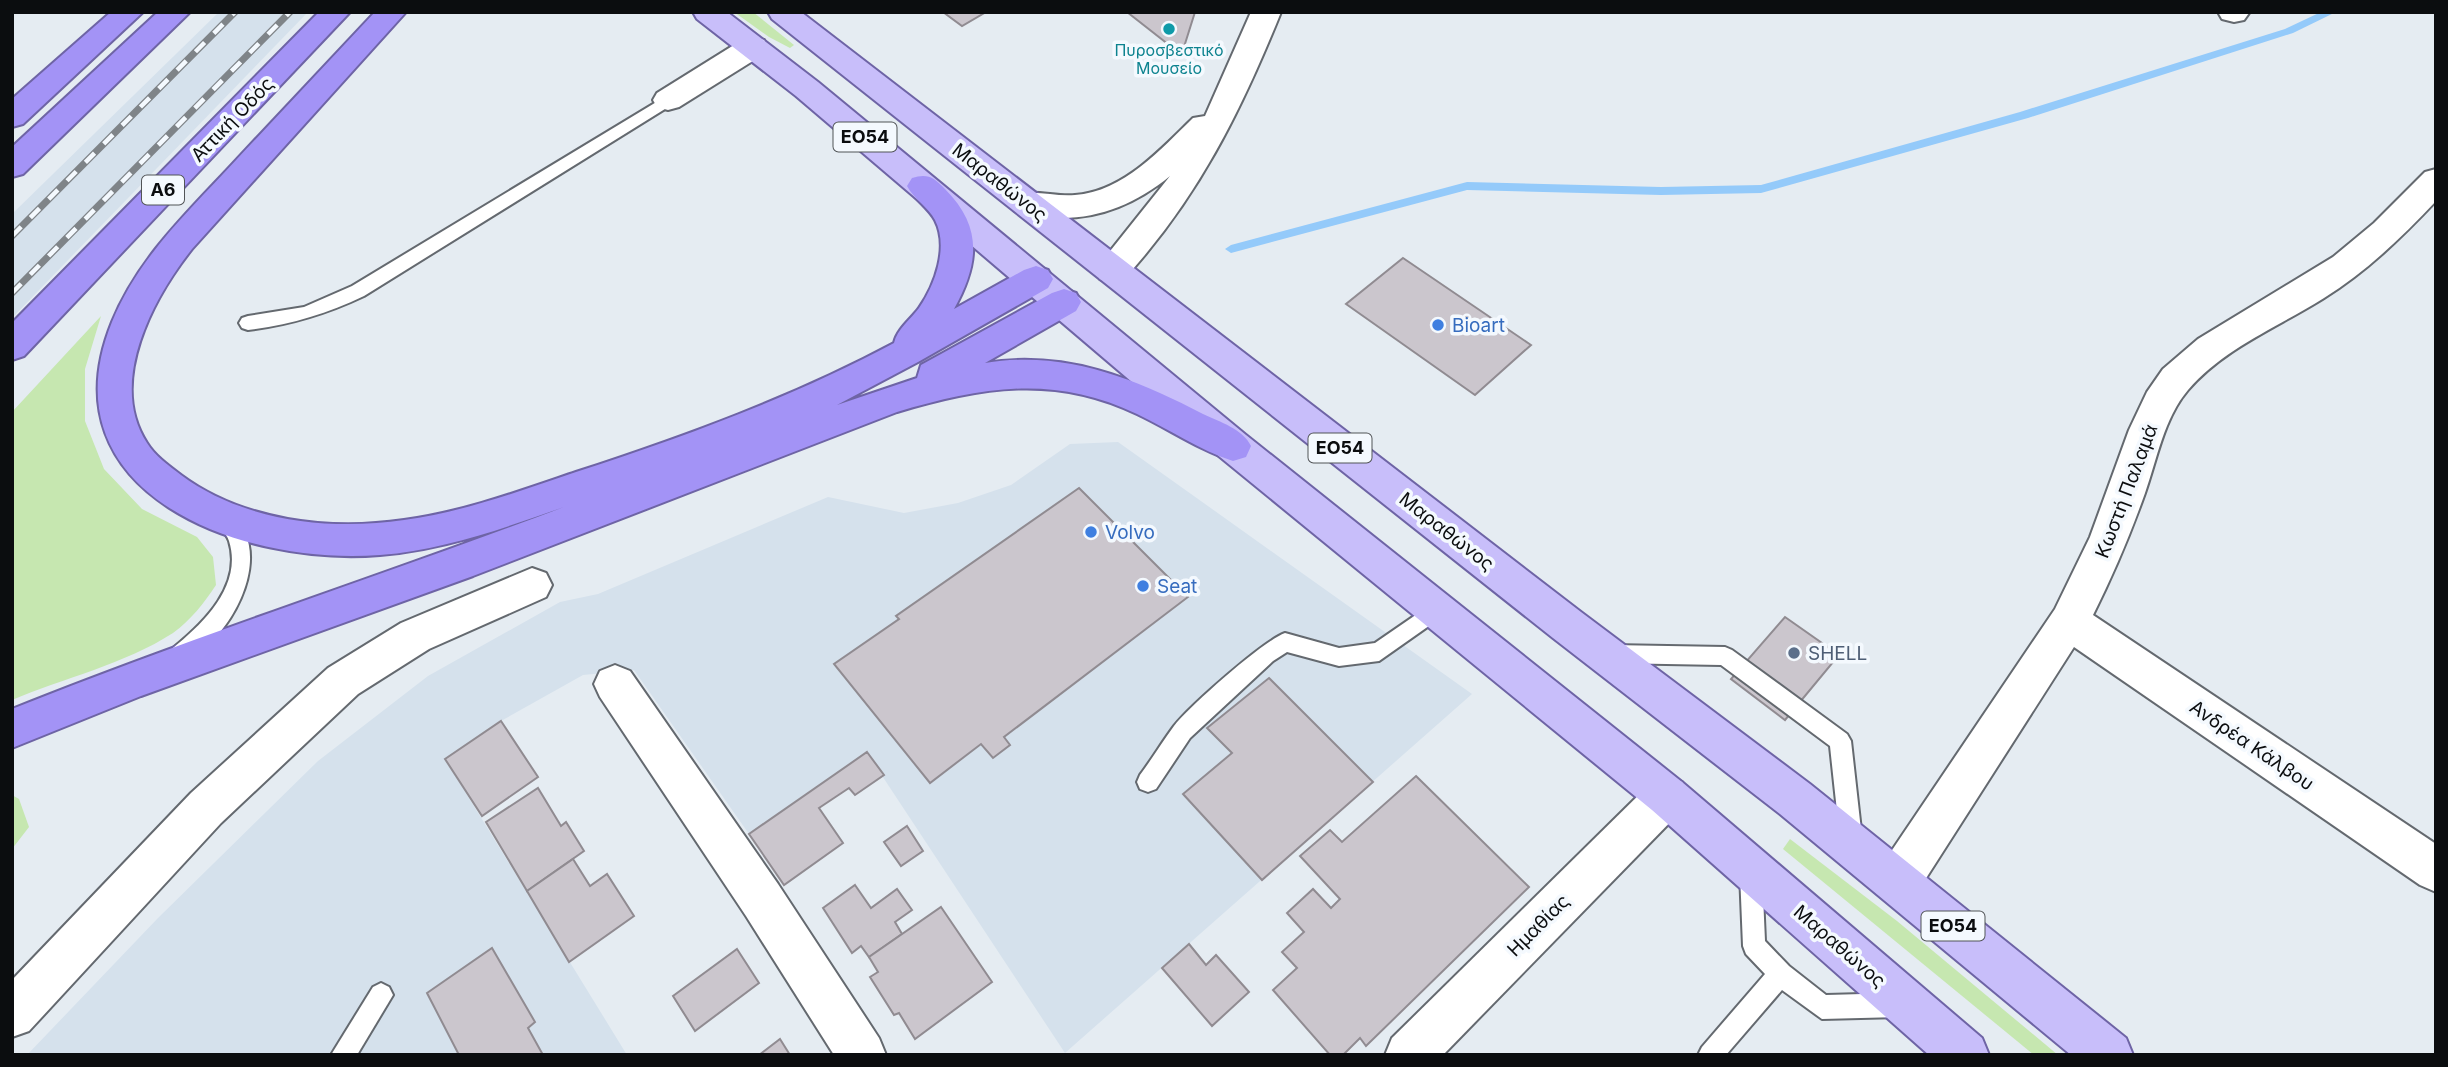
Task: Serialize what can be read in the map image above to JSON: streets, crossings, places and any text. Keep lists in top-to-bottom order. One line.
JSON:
{"streets":{"highway":["Αττική Οδός","Α6"],"main road":["ΕΟ54","Μαραθώνος"],"street":["Κωστή Παλαμά","Ανδρέα Κάλβου","Ημαθίας"]},"crossings":[["Μαραθώνος","Κωστή Παλαμά"],["Μαραθώνος","Ημαθίας"],["Κωστή Παλαμά","Ανδρέα Κάλβου"]],"places":["Πυροσβεστικό Μουσείο","Bioart","Volvo","Seat","SHELL"]}
